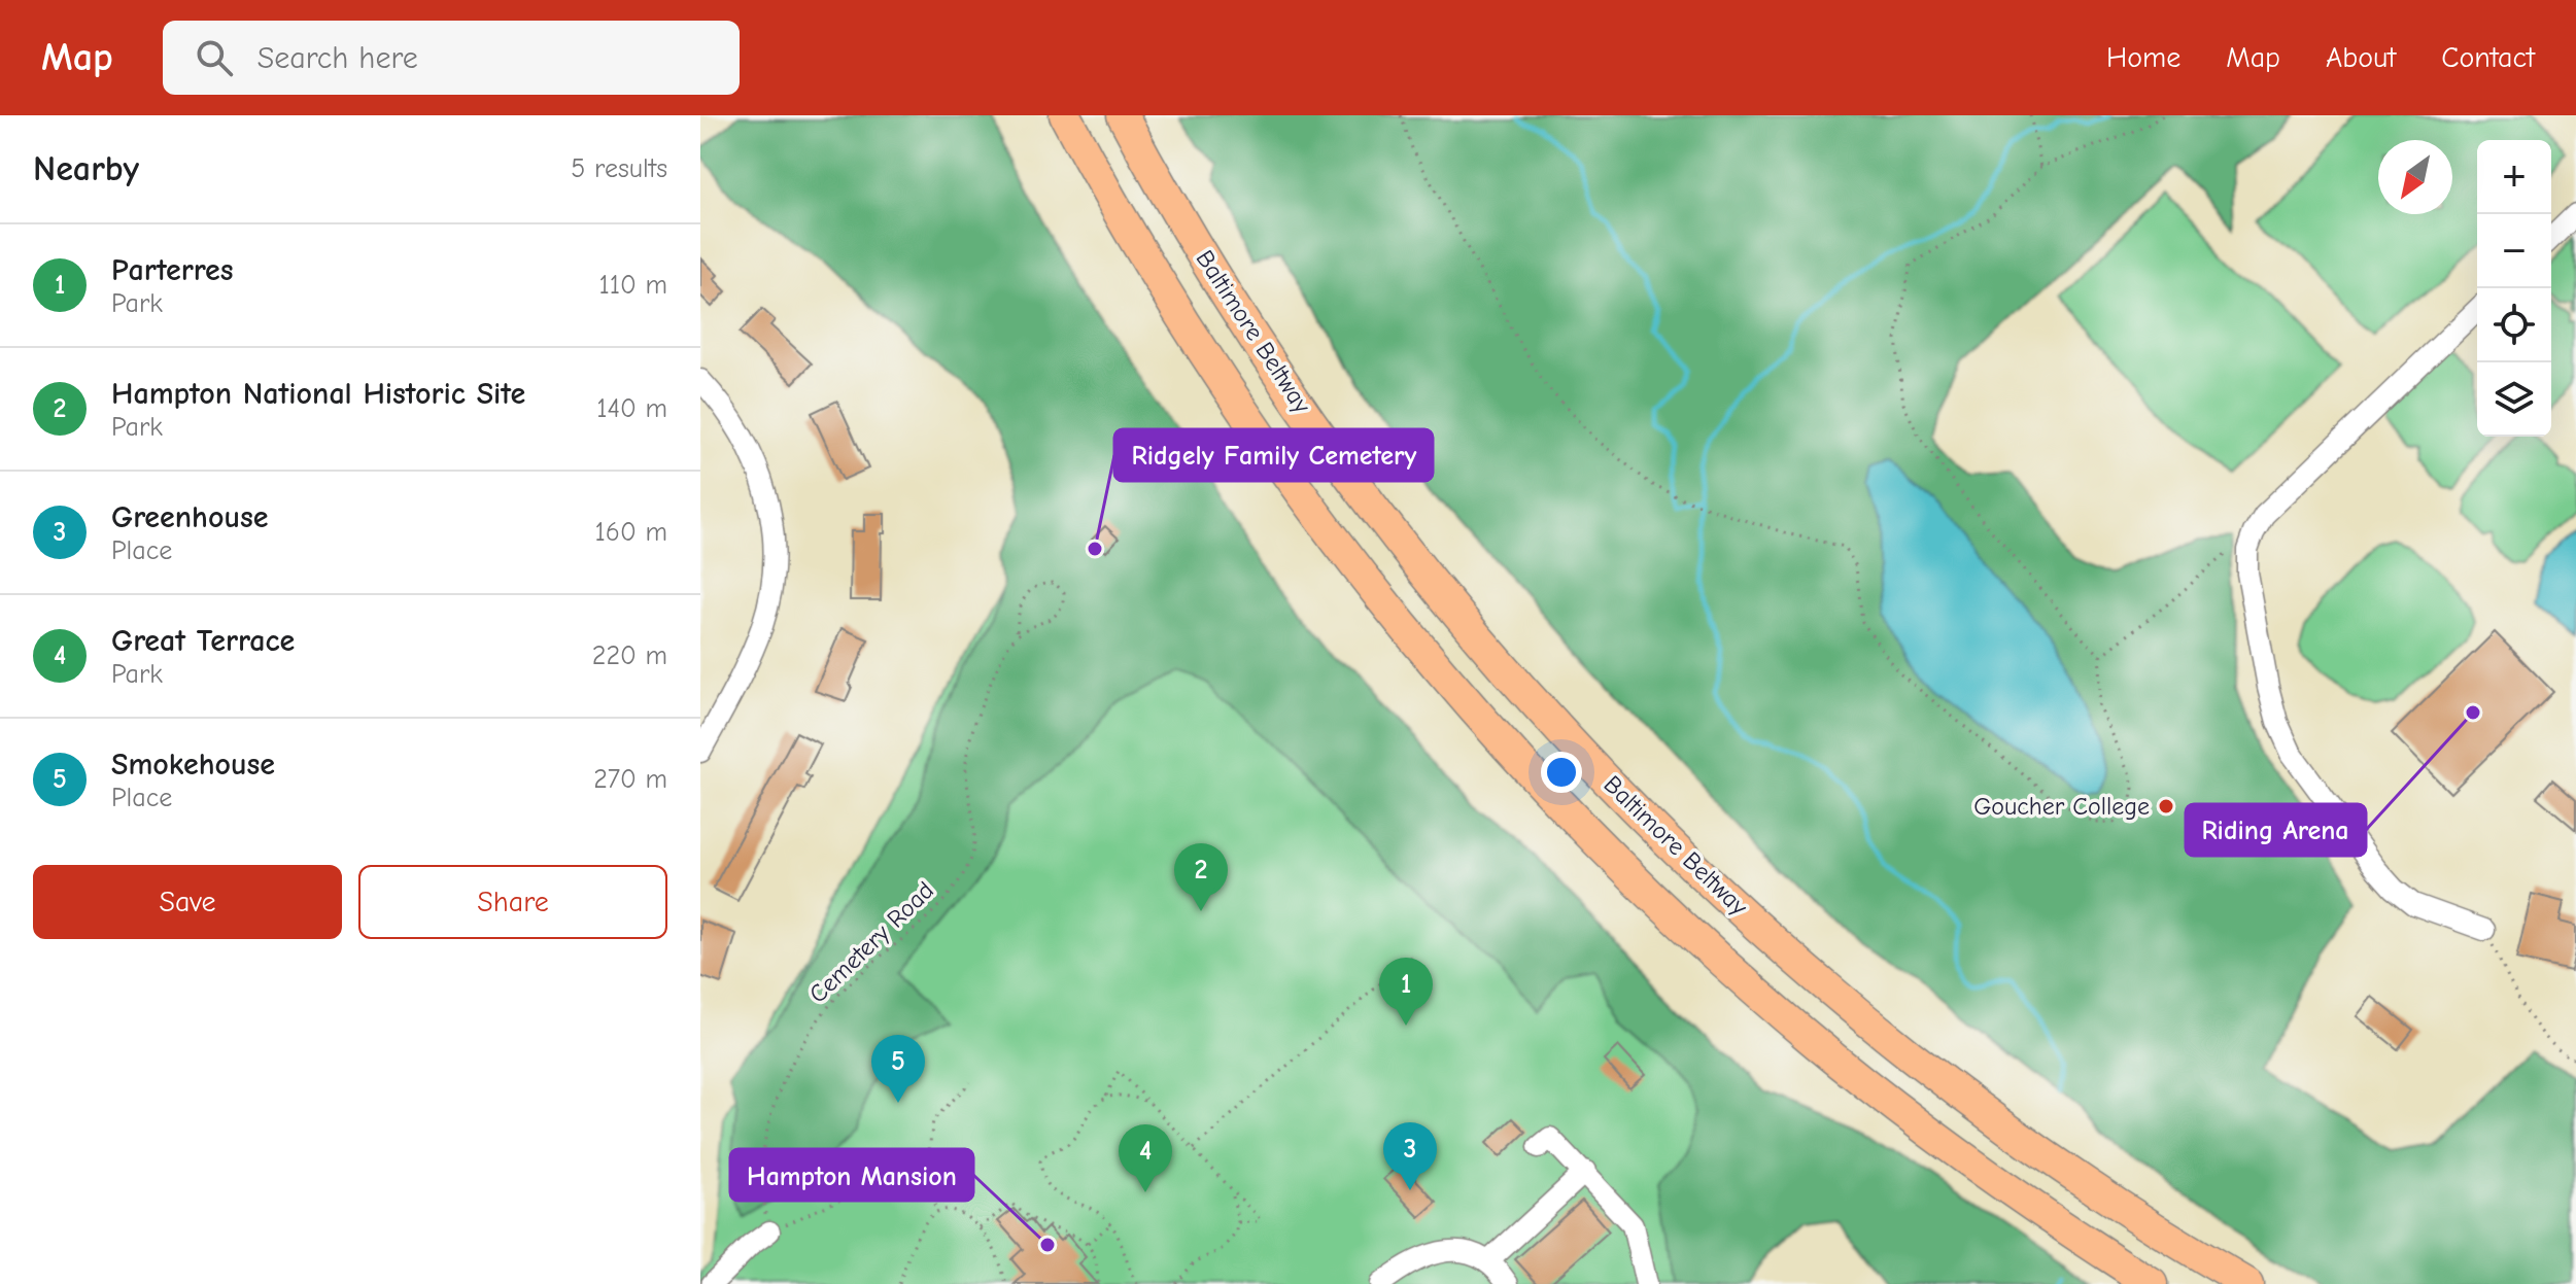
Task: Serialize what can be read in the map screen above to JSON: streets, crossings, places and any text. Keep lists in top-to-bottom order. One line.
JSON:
{"streets":{"highway":["Baltimore Beltway"],"path":["Cemetery Road"]},"places":["Ridgely Family Cemetery","Riding Arena","Goucher College","Hampton Mansion"],"north":"bottom left","page":{"header":"Map","search":"Search here","nav":["Home","Map","About","Contact"],"heading":["Nearby","5 results"],"map_buttons":["+","−"],"list":[{"mark":"1","name":"Parterres","note":"Park","value":"110 m"},{"mark":"2","name":"Hampton National Historic Site","note":"Park","value":"140 m"},{"mark":"3","name":"Greenhouse","note":"Place","value":"160 m"},{"mark":"4","name":"Great Terrace","note":"Park","value":"220 m"},{"mark":"5","name":"Smokehouse","note":"Place","value":"270 m"}],"buttons":["Save","Share"],"pins":["2","1","5","3","4"]}}
